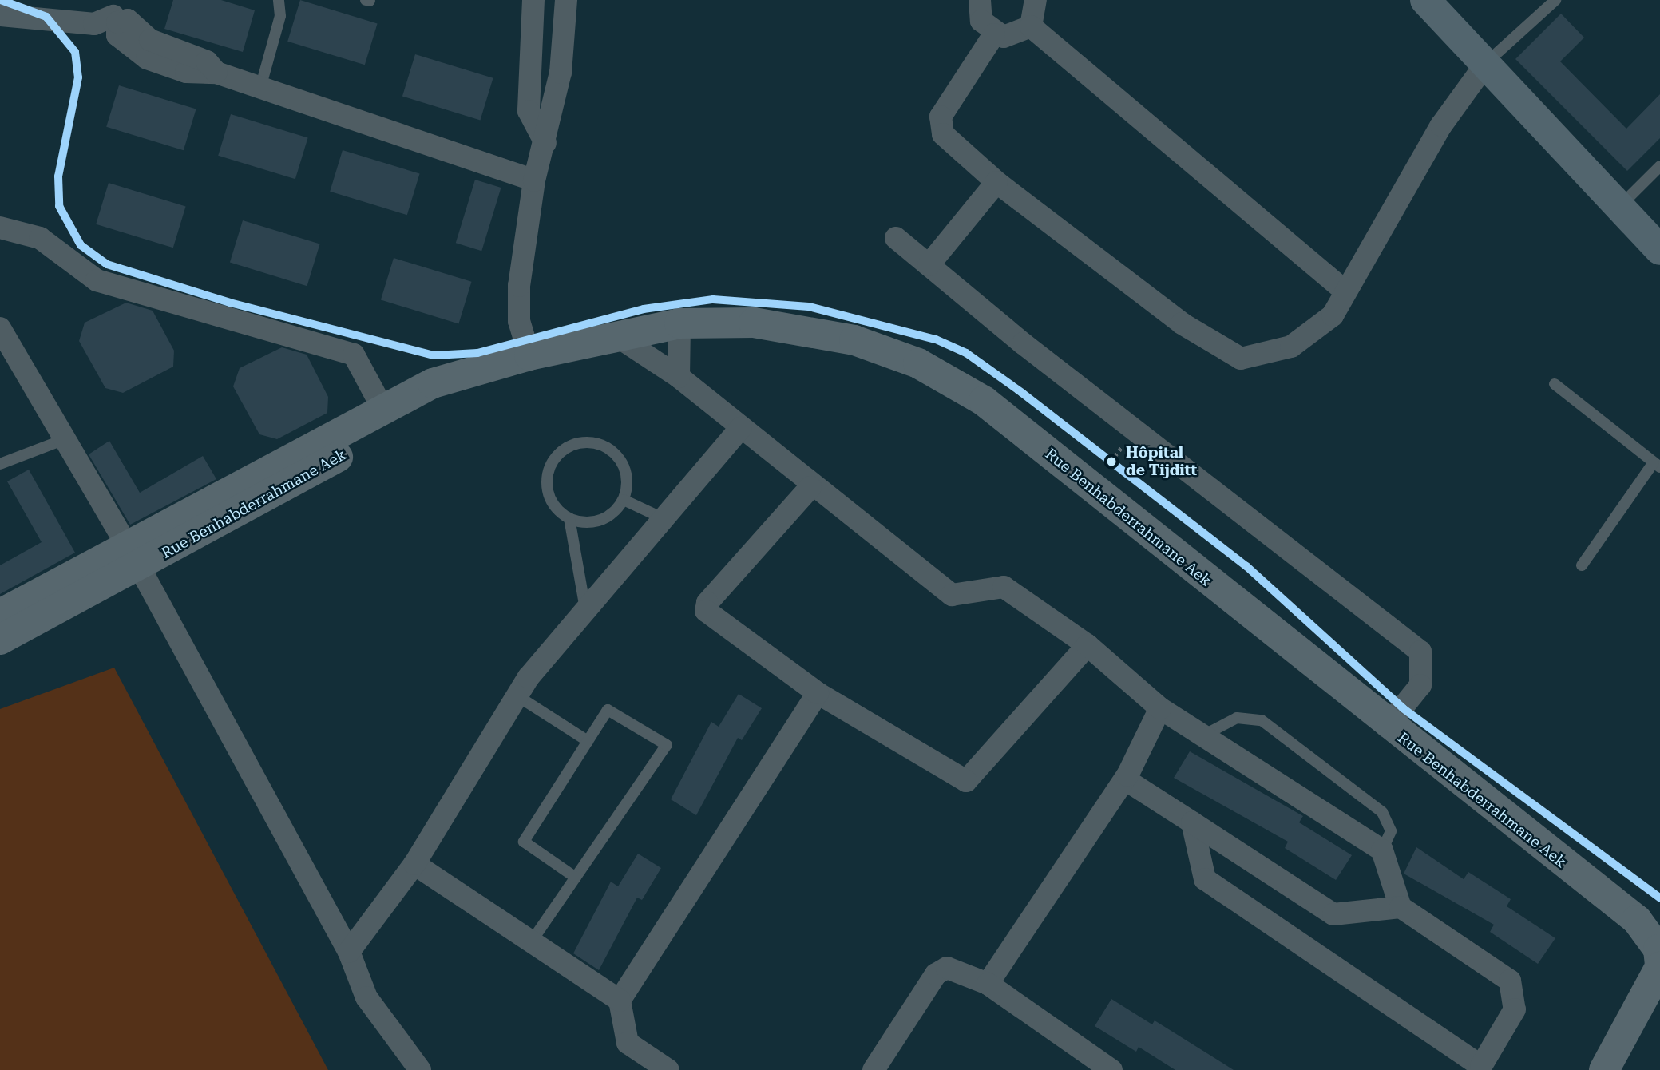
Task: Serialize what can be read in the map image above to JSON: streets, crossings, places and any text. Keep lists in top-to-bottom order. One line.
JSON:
{"streets":{"main road":["Rue Benhabderrahmane Aek"]},"places":["Hôpital de Tijditt"]}
